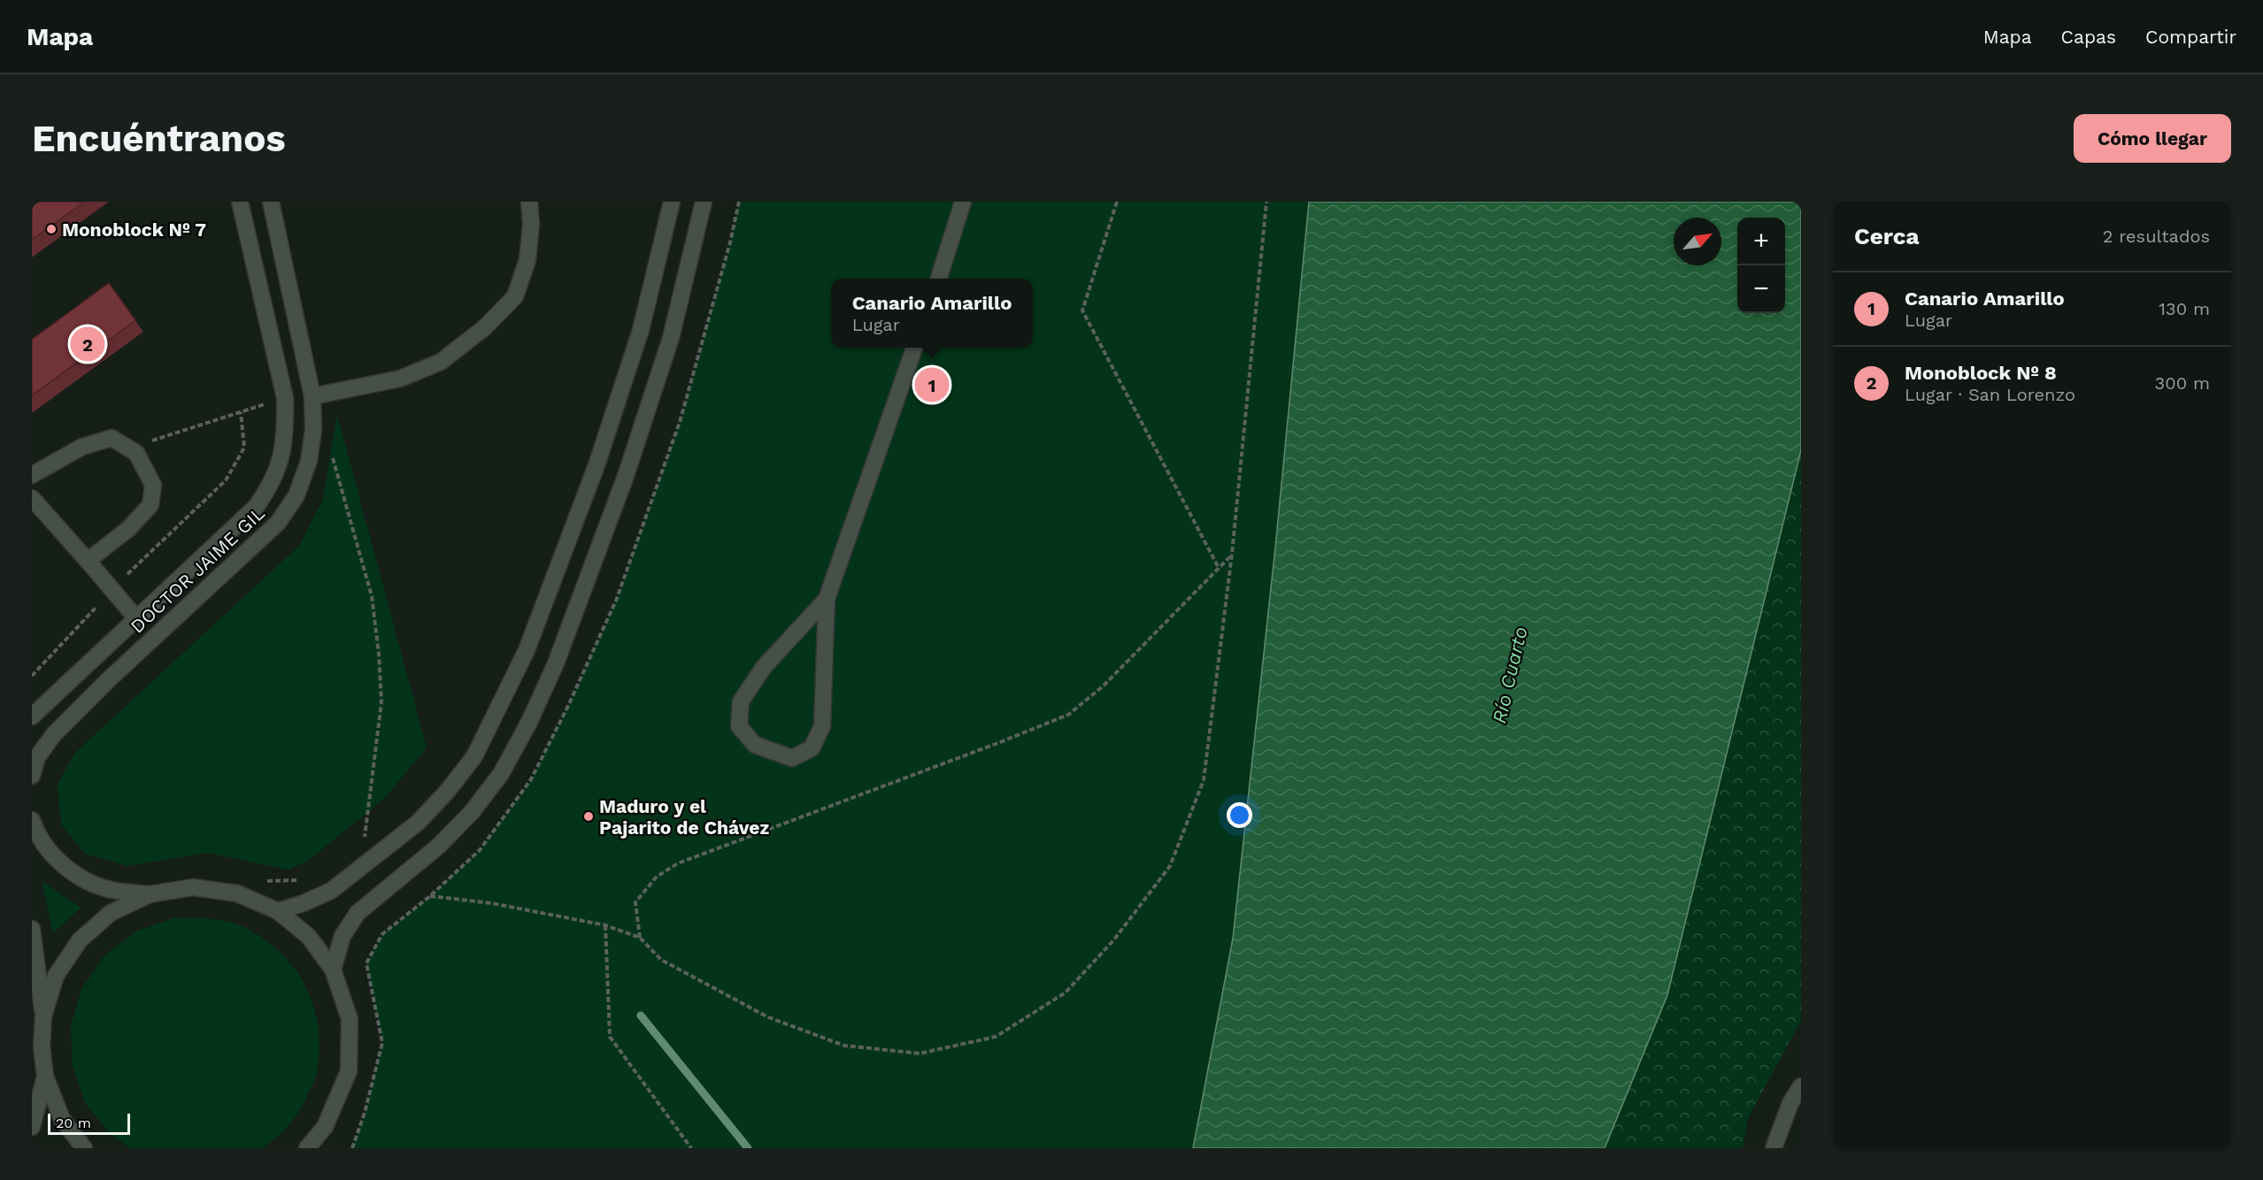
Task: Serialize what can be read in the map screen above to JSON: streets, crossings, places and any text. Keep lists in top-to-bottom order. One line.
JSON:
{"streets":{"main road":["DOCTOR JAIME GIL"]},"water":["Río Cuarto"],"places":["Monoblock Nº 7","Maduro y el Pajarito de Chávez"],"scale_bar":"20 m","north":"top right","page":{"header":"Mapa","nav":["Mapa","Capas","Compartir"],"buttons":"Cómo llegar","title":"Encuéntranos","heading":["Cerca","2 resultados"],"map_buttons":["+","−"],"list":[{"mark":"1","name":"Canario Amarillo","note":"Lugar","value":"130 m"},{"mark":"2","name":"Monoblock Nº 8","note":"Lugar · San Lorenzo","value":"300 m"}],"popup":["Canario Amarillo","Lugar"],"pins":["2","1"],"scale":"20 m"}}
